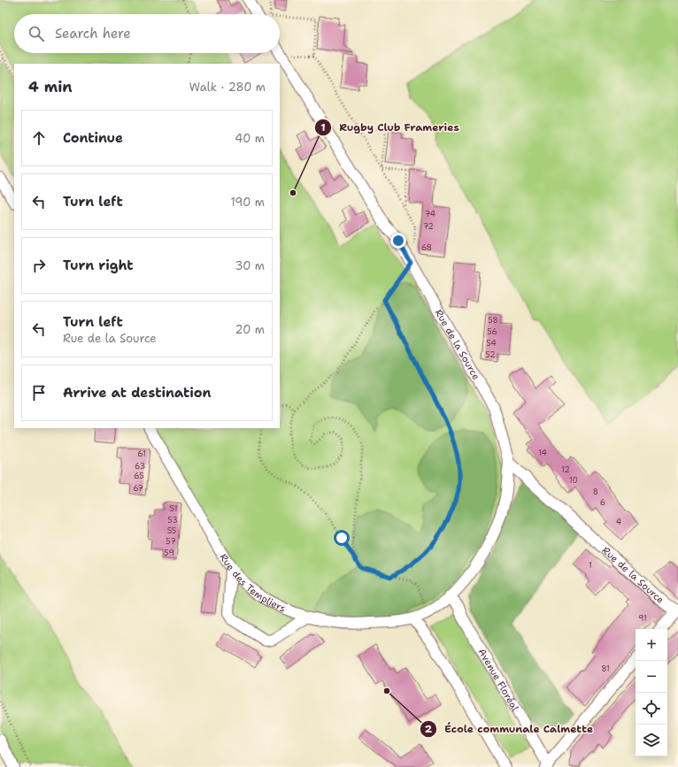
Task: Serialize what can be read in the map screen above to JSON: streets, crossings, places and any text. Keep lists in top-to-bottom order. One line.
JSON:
{"streets":{"street":["Rue de la Source","Rue des Templiers","Avenue Floréal"]},"crossings":[["Rue de la Source","Rue des Templiers"],["Rue des Templiers","Avenue Floréal"]],"places":["Rugby Club Frameries","École communale Calmette"],"house_numbers":["74","72","68","58","56","54","52","14","61","63","12","65","10","67","8","6","51","53","4","55","57","59","1","91","81"],"page":{"search":"Search here","heading":["4 min","Walk · 280 m"],"list":[["Continue","40 m"],["Turn left","190 m"],["Turn right","30 m"],["Turn left","Rue de la Source","20 m"],"Arrive at destination"],"map_buttons":["+","−"]}}
